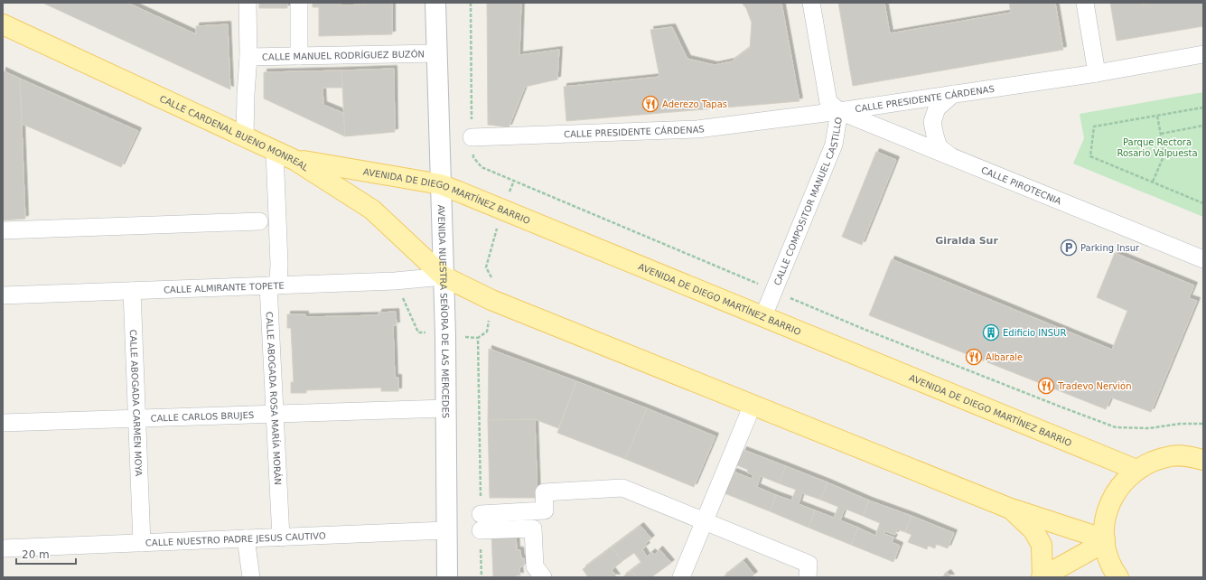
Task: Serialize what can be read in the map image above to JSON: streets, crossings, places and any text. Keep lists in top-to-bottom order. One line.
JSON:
{"streets":{"main road":["CALLE CARDENAL BUENO MONREAL","AVENIDA DE DIEGO MARTÍNEZ BARRIO"],"street":["CALLE MANUEL RODRÍGUEZ BUZÓN","CALLE PRESIDENTE CÁRDENAS","CALLE PIROTECNIA","CALLE COMPOSITOR MANUEL CASTILLO","CALLE ALMIRANTE TOPETE","AVENIDA NUESTRA SEÑORA DE LAS MERCEDES","CALLE ABOGADA ROSA MARÍA MORÁN","CALLE ABOGADA CARMEN MOYA","CALLE CARLOS BRUJES","CALLE NUESTRO PADRE JESUS CAUTIVO"]},"crossings":[["CALLE MANUEL RODRÍGUEZ BUZÓN","AVENIDA NUESTRA SEÑORA DE LAS MERCEDES"],["CALLE PRESIDENTE CÁRDENAS","CALLE PIROTECNIA"],["CALLE PRESIDENTE CÁRDENAS","CALLE COMPOSITOR MANUEL CASTILLO"],["CALLE CARDENAL BUENO MONREAL","AVENIDA DE DIEGO MARTÍNEZ BARRIO"],["CALLE CARDENAL BUENO MONREAL","CALLE ALMIRANTE TOPETE"],["CALLE CARDENAL BUENO MONREAL","AVENIDA NUESTRA SEÑORA DE LAS MERCEDES"],["CALLE CARDENAL BUENO MONREAL","CALLE ABOGADA ROSA MARÍA MORÁN"],["CALLE PIROTECNIA","CALLE COMPOSITOR MANUEL CASTILLO"],["AVENIDA DE DIEGO MARTÍNEZ BARRIO","CALLE COMPOSITOR MANUEL CASTILLO"],["AVENIDA DE DIEGO MARTÍNEZ BARRIO","AVENIDA NUESTRA SEÑORA DE LAS MERCEDES"],["CALLE ALMIRANTE TOPETE","AVENIDA NUESTRA SEÑORA DE LAS MERCEDES"],["CALLE ALMIRANTE TOPETE","CALLE ABOGADA ROSA MARÍA MORÁN"],["CALLE ALMIRANTE TOPETE","CALLE ABOGADA CARMEN MOYA"],["AVENIDA NUESTRA SEÑORA DE LAS MERCEDES","CALLE CARLOS BRUJES"],["AVENIDA NUESTRA SEÑORA DE LAS MERCEDES","CALLE NUESTRO PADRE JESUS CAUTIVO"],["CALLE ABOGADA ROSA MARÍA MORÁN","CALLE CARLOS BRUJES"],["CALLE ABOGADA ROSA MARÍA MORÁN","CALLE NUESTRO PADRE JESUS CAUTIVO"],["CALLE ABOGADA CARMEN MOYA","CALLE CARLOS BRUJES"],["CALLE ABOGADA CARMEN MOYA","CALLE NUESTRO PADRE JESUS CAUTIVO"]],"districts":["Giralda Sur"],"parks":["Parque Rectora Rosario Valpuesta"],"places":{"restaurant":["Aderezo Tapas","Albarale","Tradevo Nervión"],"parking":["Parking Insur"],"building":["Edificio INSUR"]},"scale_bar":"20 m"}
